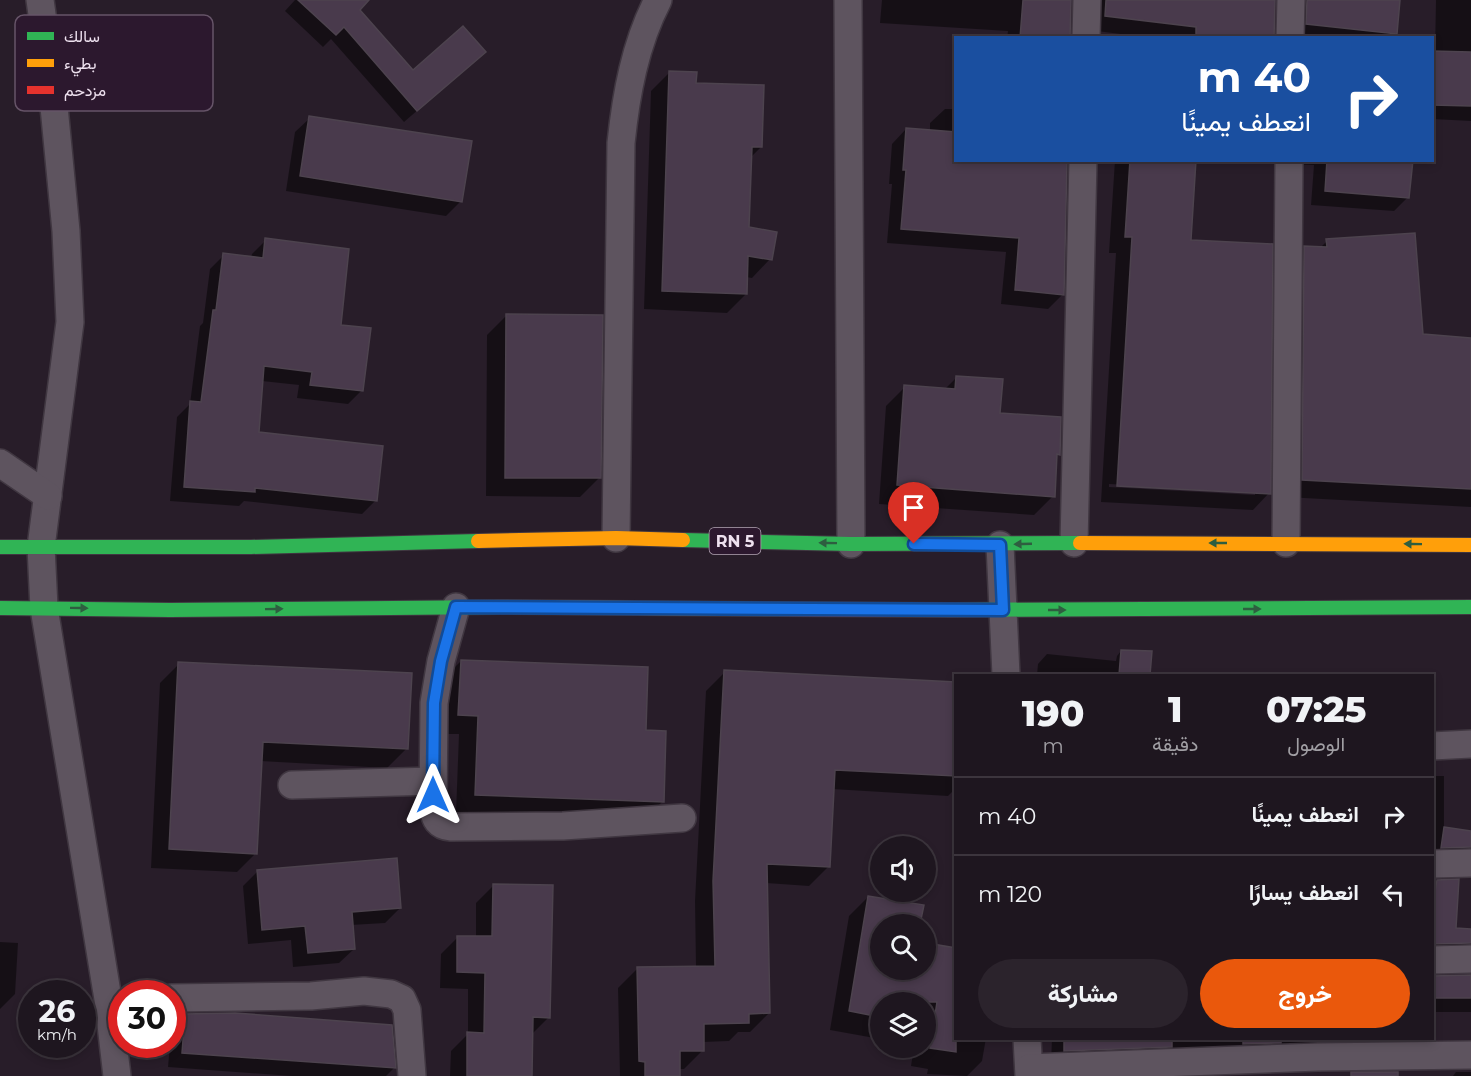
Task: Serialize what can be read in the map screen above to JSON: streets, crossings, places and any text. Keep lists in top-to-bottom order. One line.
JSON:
{"streets":{"main road":["RN 5"]},"legend":["سالك","بطيء","مزدحم"],"page":{"turn":["40 m","انعطف يمينًا"],"eta":["07:25","الوصول","1","دقيقة","190","m"],"list":[{"name":"انعطف يمينًا","value":"40 m"},{"name":"انعطف يسارًا","value":"120 m"}],"buttons":["خروج","مشاركة"],"speed":"26 km/h","limit":"30"}}
